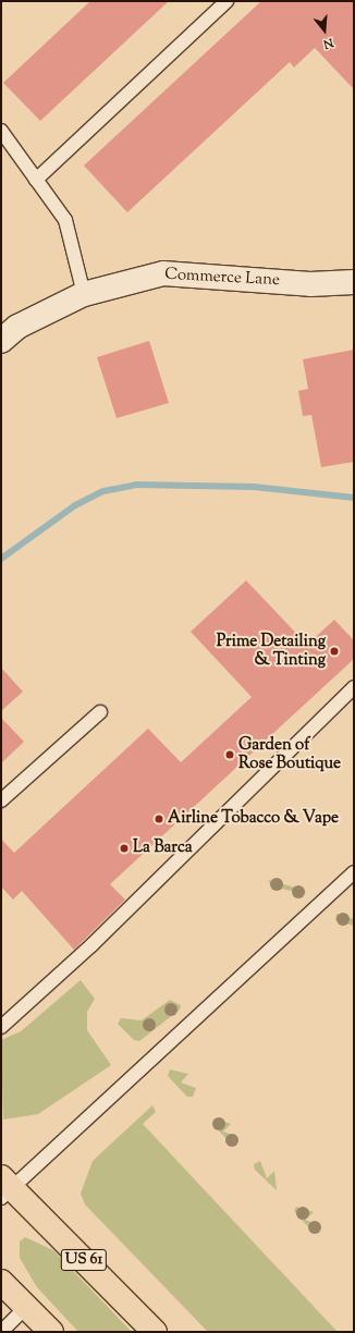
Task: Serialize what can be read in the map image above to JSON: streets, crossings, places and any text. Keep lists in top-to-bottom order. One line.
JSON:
{"streets":{"highway":["US 61"],"street":["Commerce Lane"]},"places":["Prime Detailing & Tinting","Garden of Rose Boutique","Airline Tobacco & Vape","La Barca"],"north":"bottom"}
